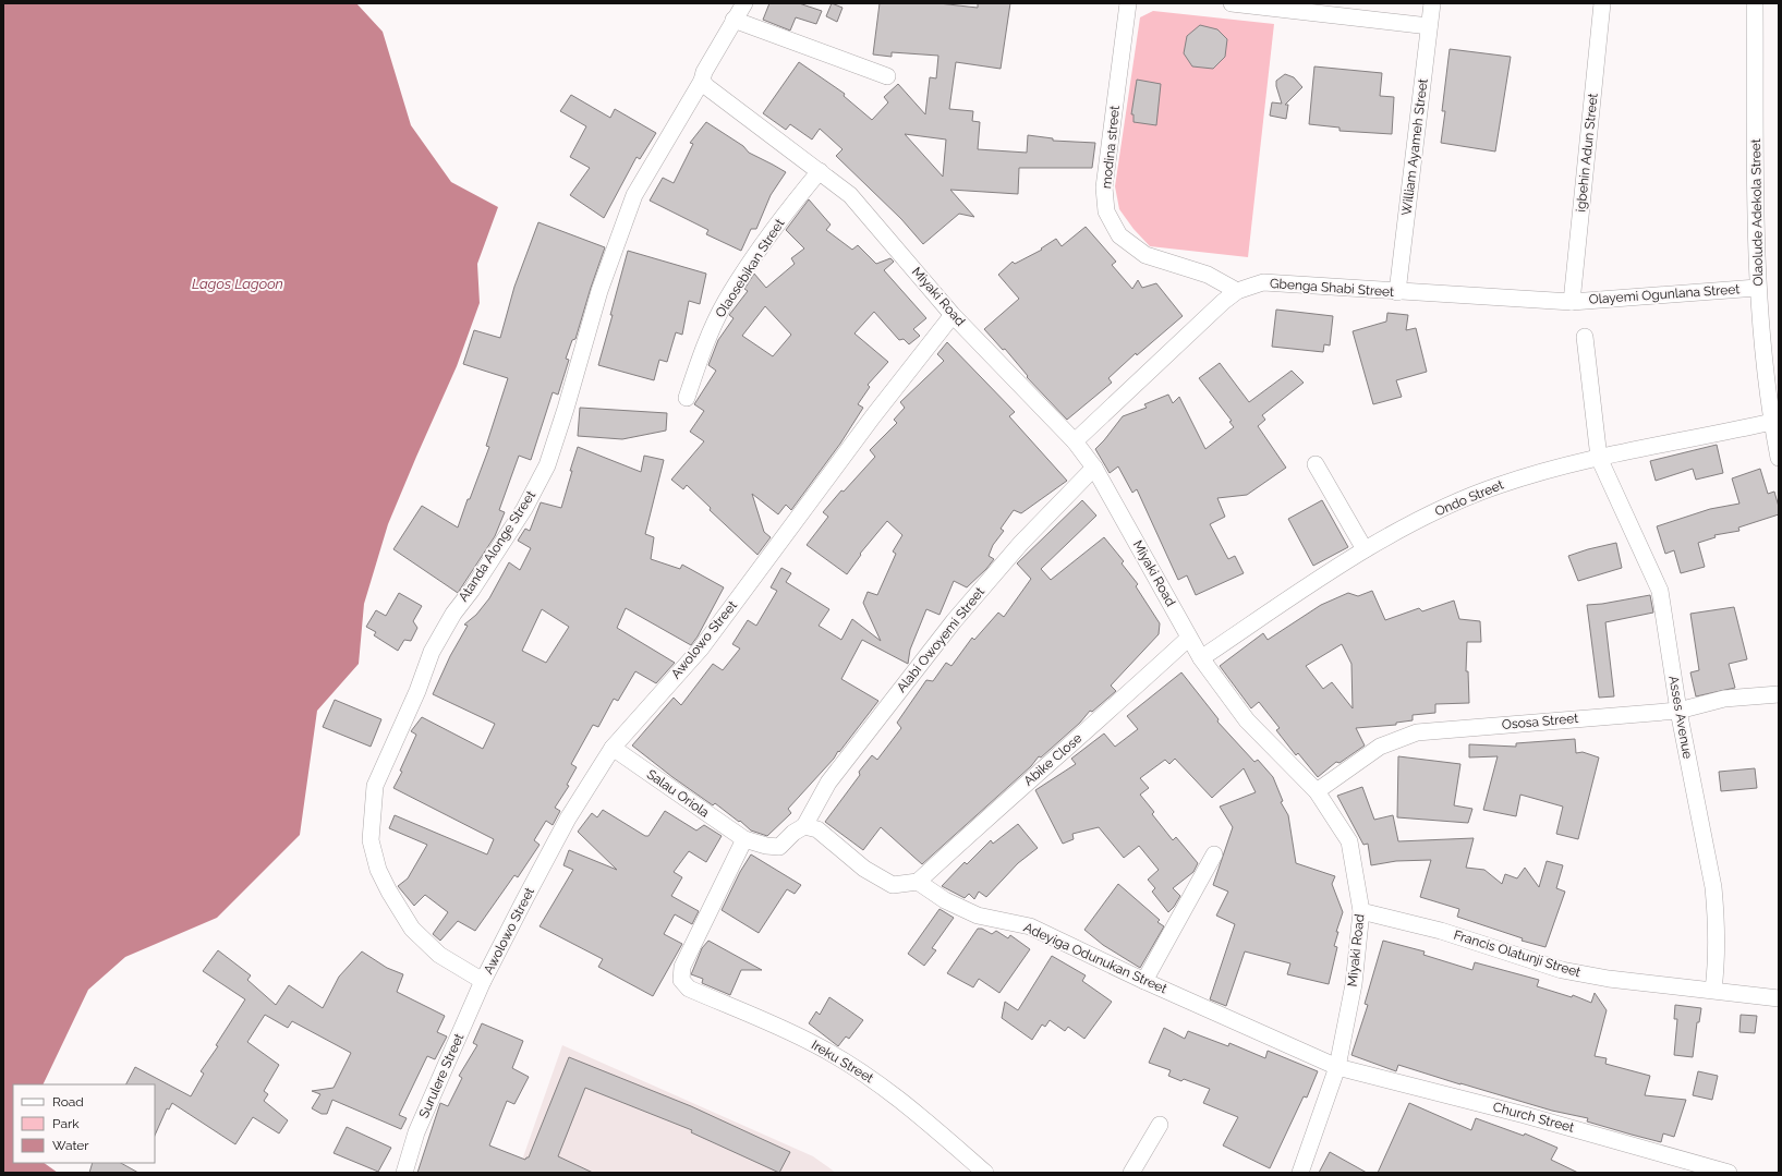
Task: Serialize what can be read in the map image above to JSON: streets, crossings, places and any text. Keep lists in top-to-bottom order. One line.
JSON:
{"streets":{"street":["modina street","William Ayameh Street","igbehin Adun Street","Olaolude Adekola Street","Olaosebikan Street","Gbenga Shabi Street","Olayemi Ogunlana Street","Miyaki Road","Ondo Street","Atanda Alonge Street","Awolowo Street","Alabi Owoyemi Street","Asses Avenue","Ososa Street","Abike Close","Salau Oriola","Francis Olatunji Street","Adeyiga Odunukan Street","Ireku Street","Surulere Street","Church Street"]},"crossings":[["modina street","Gbenga Shabi Street"],["William Ayameh Street","Gbenga Shabi Street"],["igbehin Adun Street","Gbenga Shabi Street"],["igbehin Adun Street","Olayemi Ogunlana Street"],["Olaolude Adekola Street","Olayemi Ogunlana Street"],["Olaolude Adekola Street","Ondo Street"],["Olaosebikan Street","Miyaki Road"],["Gbenga Shabi Street","Olayemi Ogunlana Street"],["Gbenga Shabi Street","Miyaki Road"],["Miyaki Road","Ondo Street"],["Miyaki Road","Atanda Alonge Street"],["Miyaki Road","Awolowo Street"],["Miyaki Road","Alabi Owoyemi Street"],["Miyaki Road","Ososa Street"],["Miyaki Road","Abike Close"],["Miyaki Road","Francis Olatunji Street"],["Miyaki Road","Adeyiga Odunukan Street"],["Miyaki Road","Church Street"],["Ondo Street","Asses Avenue"],["Atanda Alonge Street","Awolowo Street"],["Atanda Alonge Street","Surulere Street"],["Awolowo Street","Salau Oriola"],["Awolowo Street","Surulere Street"],["Asses Avenue","Ososa Street"],["Asses Avenue","Francis Olatunji Street"],["Abike Close","Adeyiga Odunukan Street"],["Salau Oriola","Ireku Street"],["Adeyiga Odunukan Street","Church Street"]],"water":["Lagos Lagoon"],"legend":["Road","Park","Water"]}
